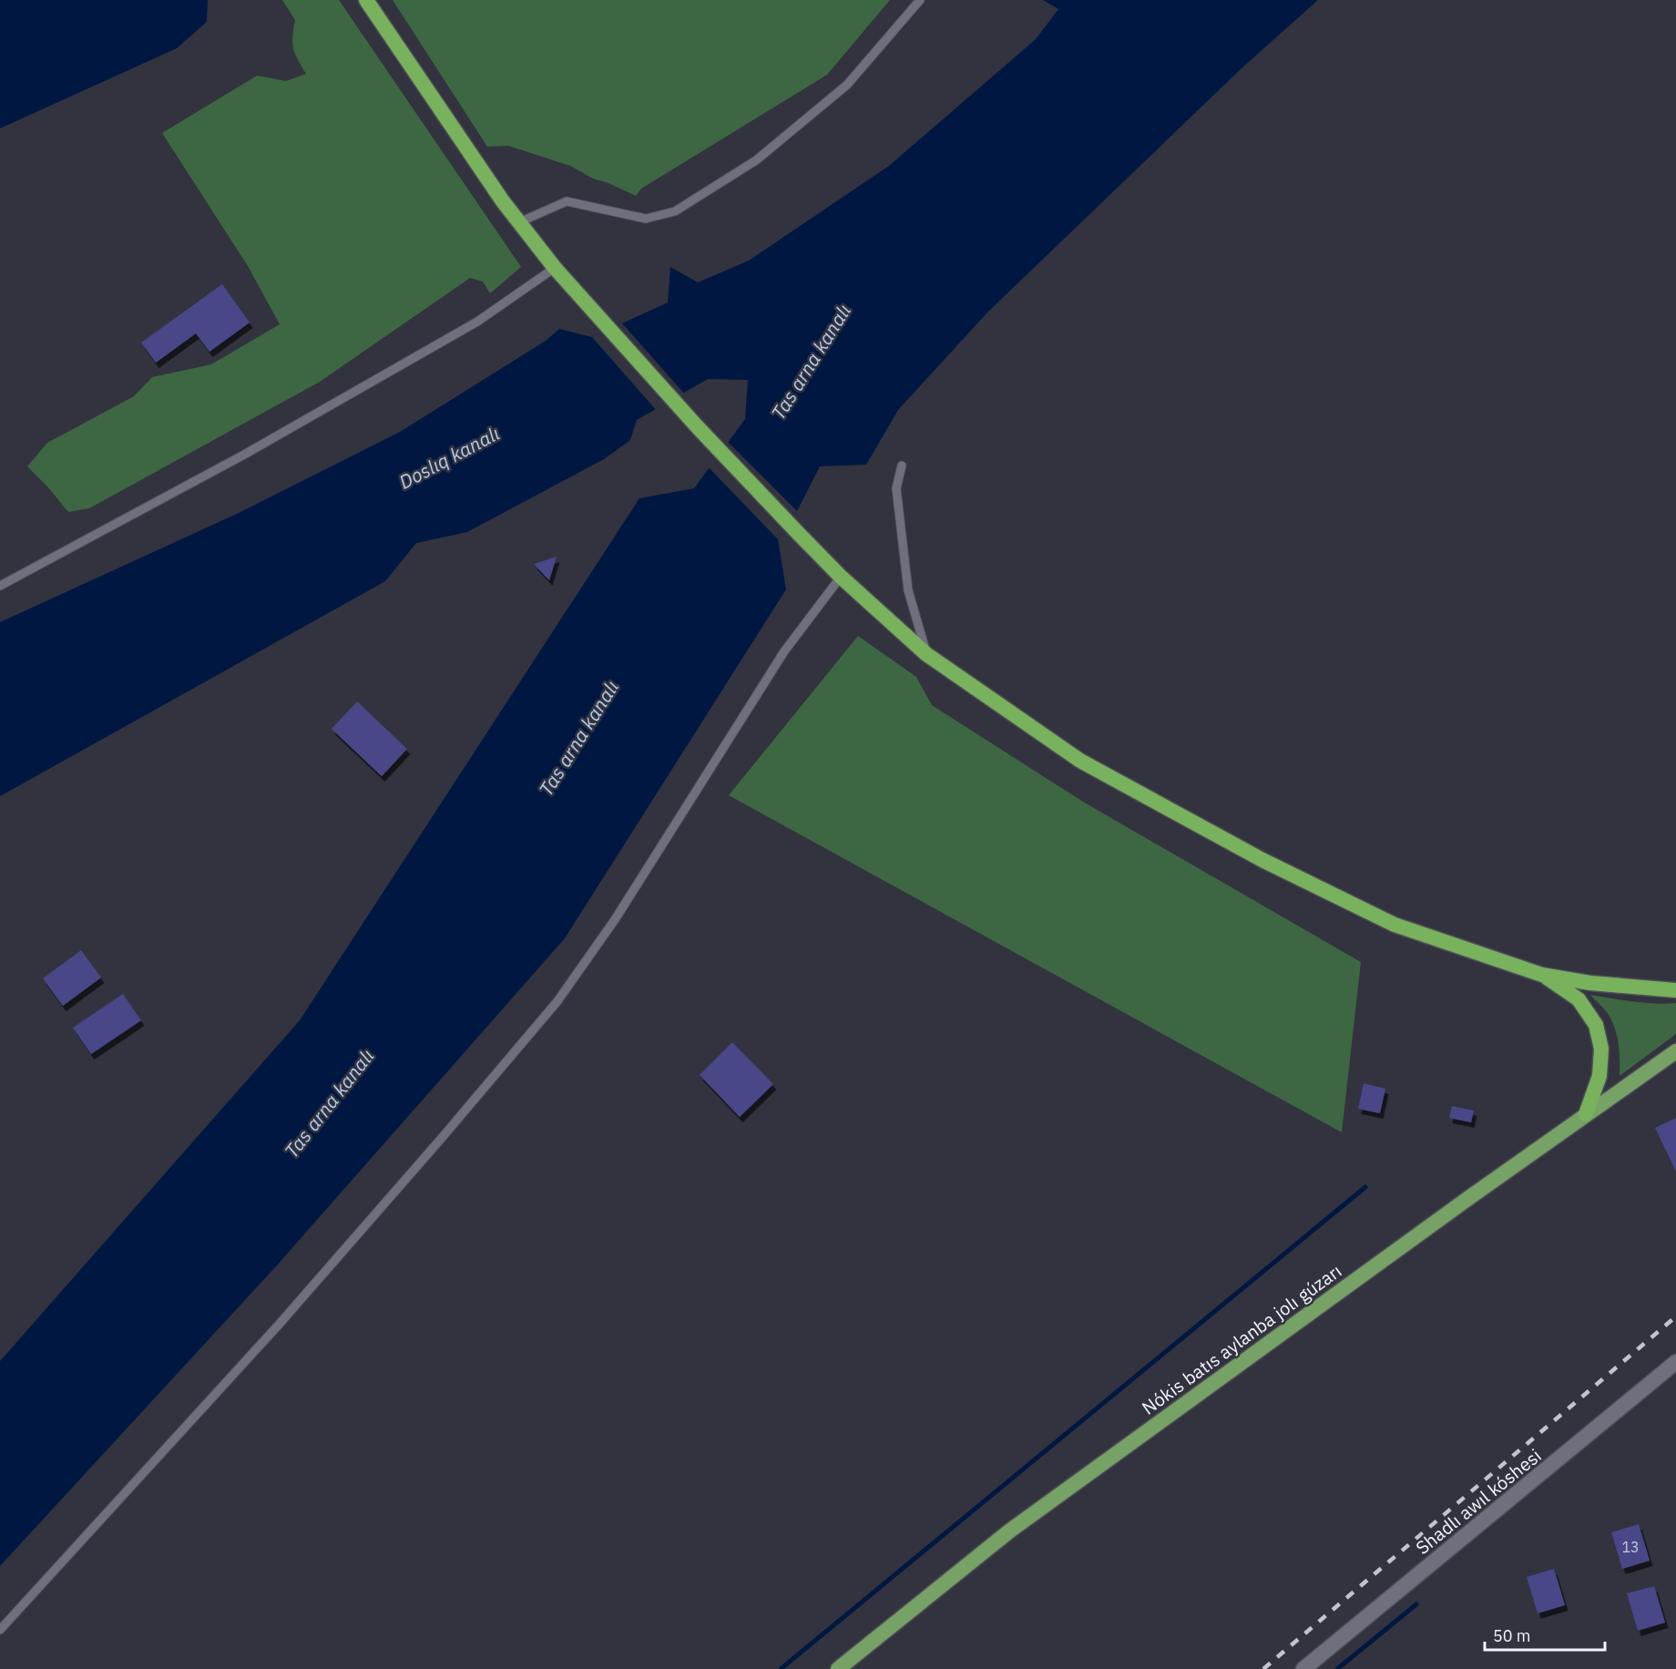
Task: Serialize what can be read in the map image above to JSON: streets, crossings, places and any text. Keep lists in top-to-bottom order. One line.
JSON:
{"streets":{"main road":["Nókis batıs aylanba jolı gúzarı"],"street":["Shadlı awıl kóshesi"]},"water":["Tas arna kanalı","Doslıq kanalı"],"house_numbers":["13"],"scale_bar":"50 m"}
